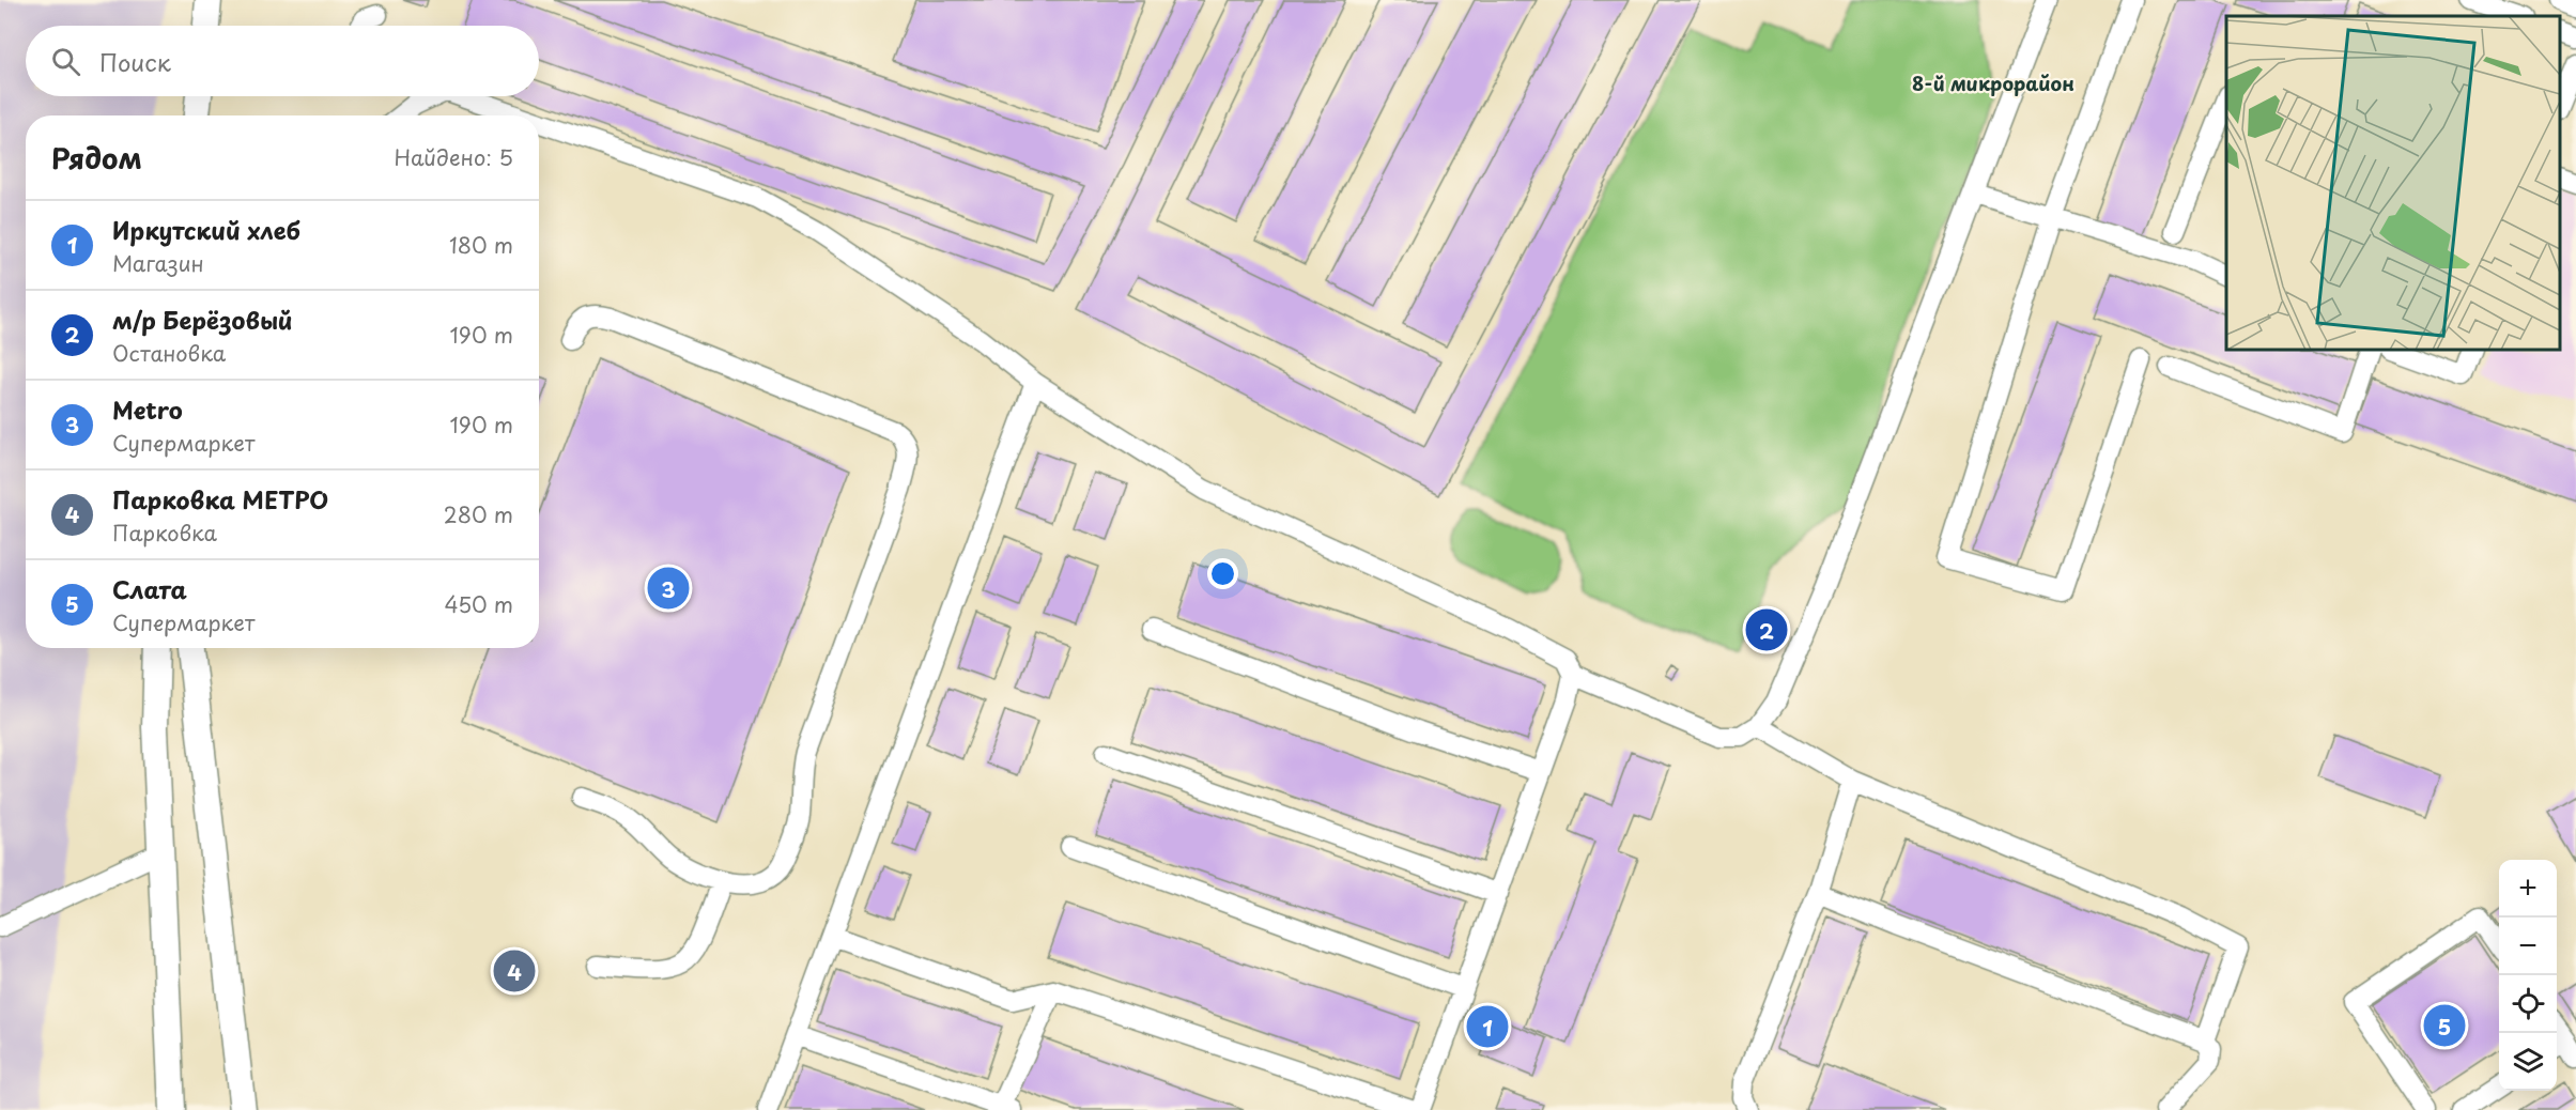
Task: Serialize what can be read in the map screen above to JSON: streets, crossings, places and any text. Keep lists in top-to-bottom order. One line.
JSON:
{"districts":["8-й микрорайон"],"page":{"search":"Поиск","heading":["Рядом","Найдено: 5"],"list":[{"mark":"1","name":"Иркутский хлеб","note":"Магазин","value":"180 m"},{"mark":"2","name":"м/р Берёзовый","note":"Остановка","value":"190 m"},{"mark":"3","name":"Metro","note":"Супермаркет","value":"190 m"},{"mark":"4","name":"Парковка МЕТРО","note":"Парковка","value":"280 m"},{"mark":"5","name":"Слата","note":"Супермаркет","value":"450 m"}],"pins":["3","2","4","5","1"],"map_buttons":["+","−"]}}
